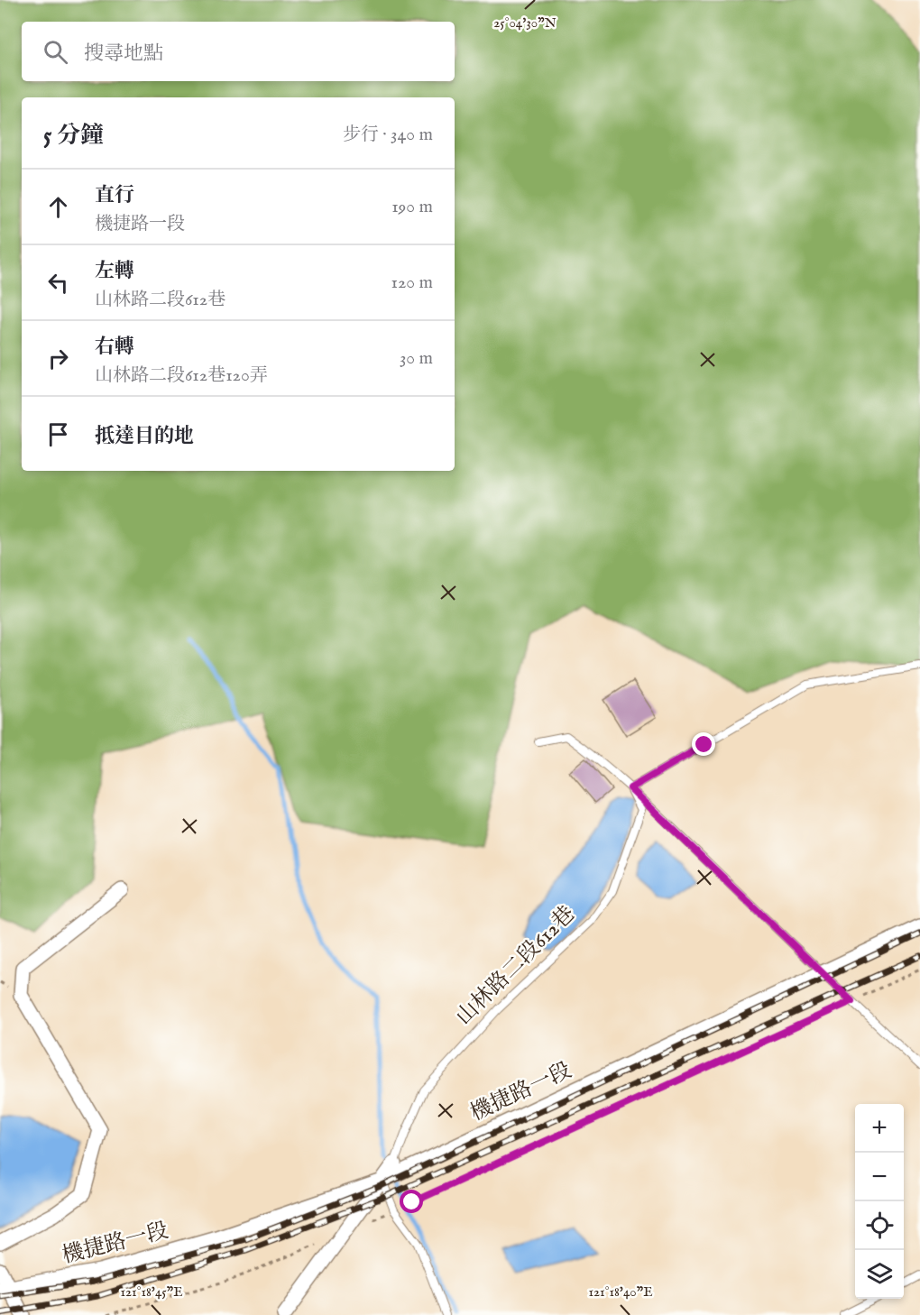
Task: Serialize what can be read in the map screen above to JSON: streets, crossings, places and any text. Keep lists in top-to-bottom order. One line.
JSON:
{"streets":{"street":["機捷路一段"],"lane":["山林路二段612巷"]},"crossings":[["山林路二段612巷","機捷路一段"]],"page":{"search":"搜尋地點","heading":["5 分鐘","步行 · 340 m"],"list":[["直行","機捷路一段","190 m"],["左轉","山林路二段612巷","120 m"],["右轉","山林路二段612巷120弄","30 m"],"抵達目的地"],"map_buttons":["+","−"]},"coordinates":["25°04'30\"N","121°18'45\"E","121°18'40\"E"]}
